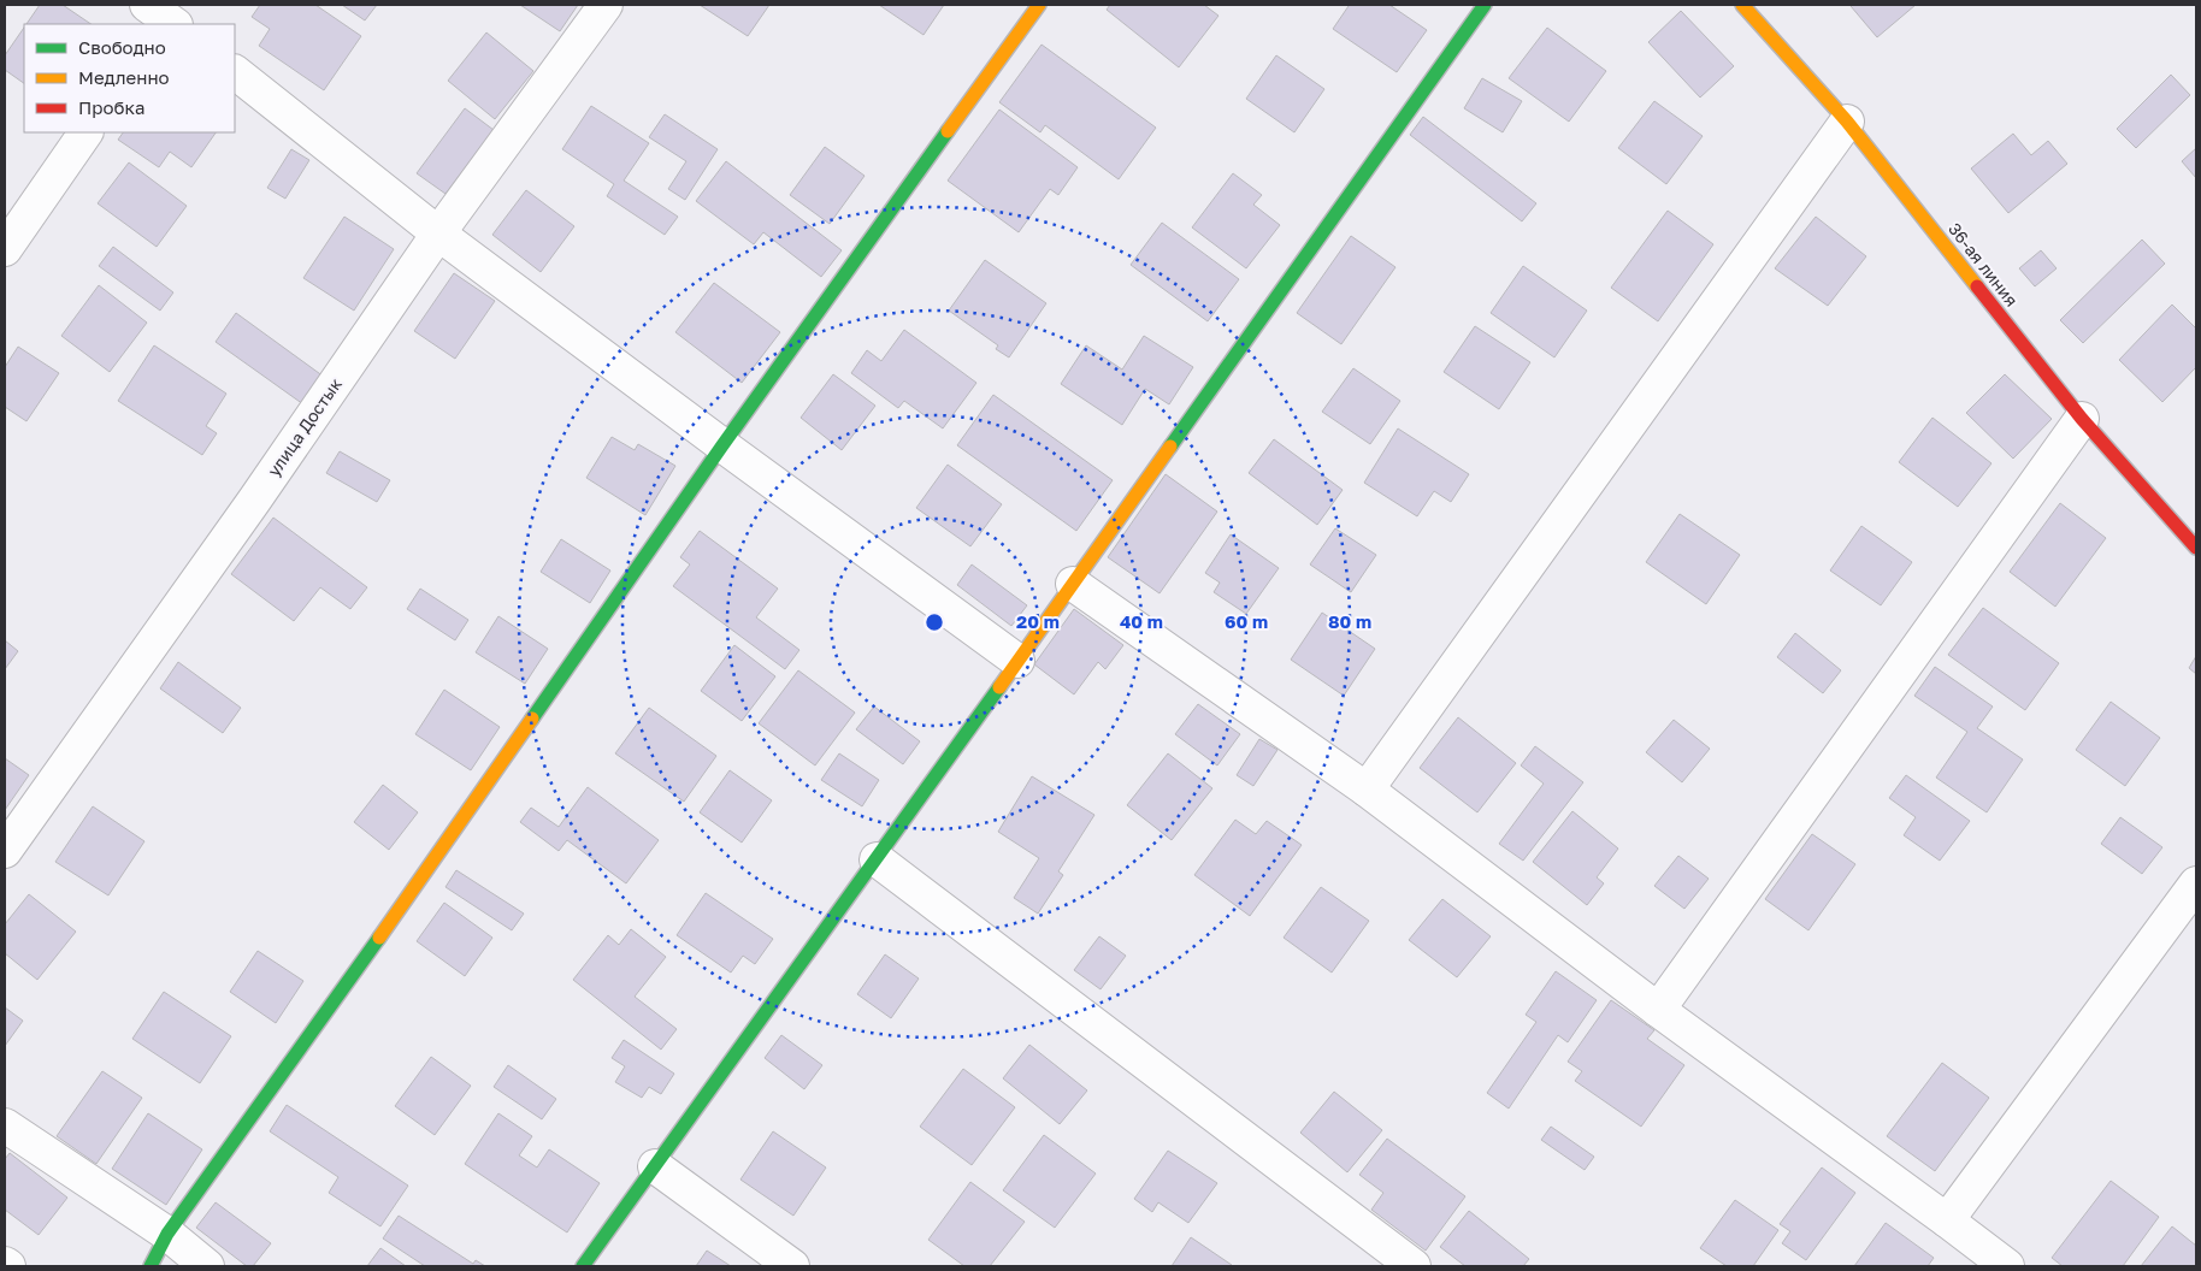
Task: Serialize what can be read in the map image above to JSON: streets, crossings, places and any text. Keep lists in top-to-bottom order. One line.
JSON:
{"streets":{"street":["36-ая линия","улица Достык"]},"legend":["Свободно","Медленно","Пробка"],"rings":["20 m","40 m","60 m","80 m"]}
